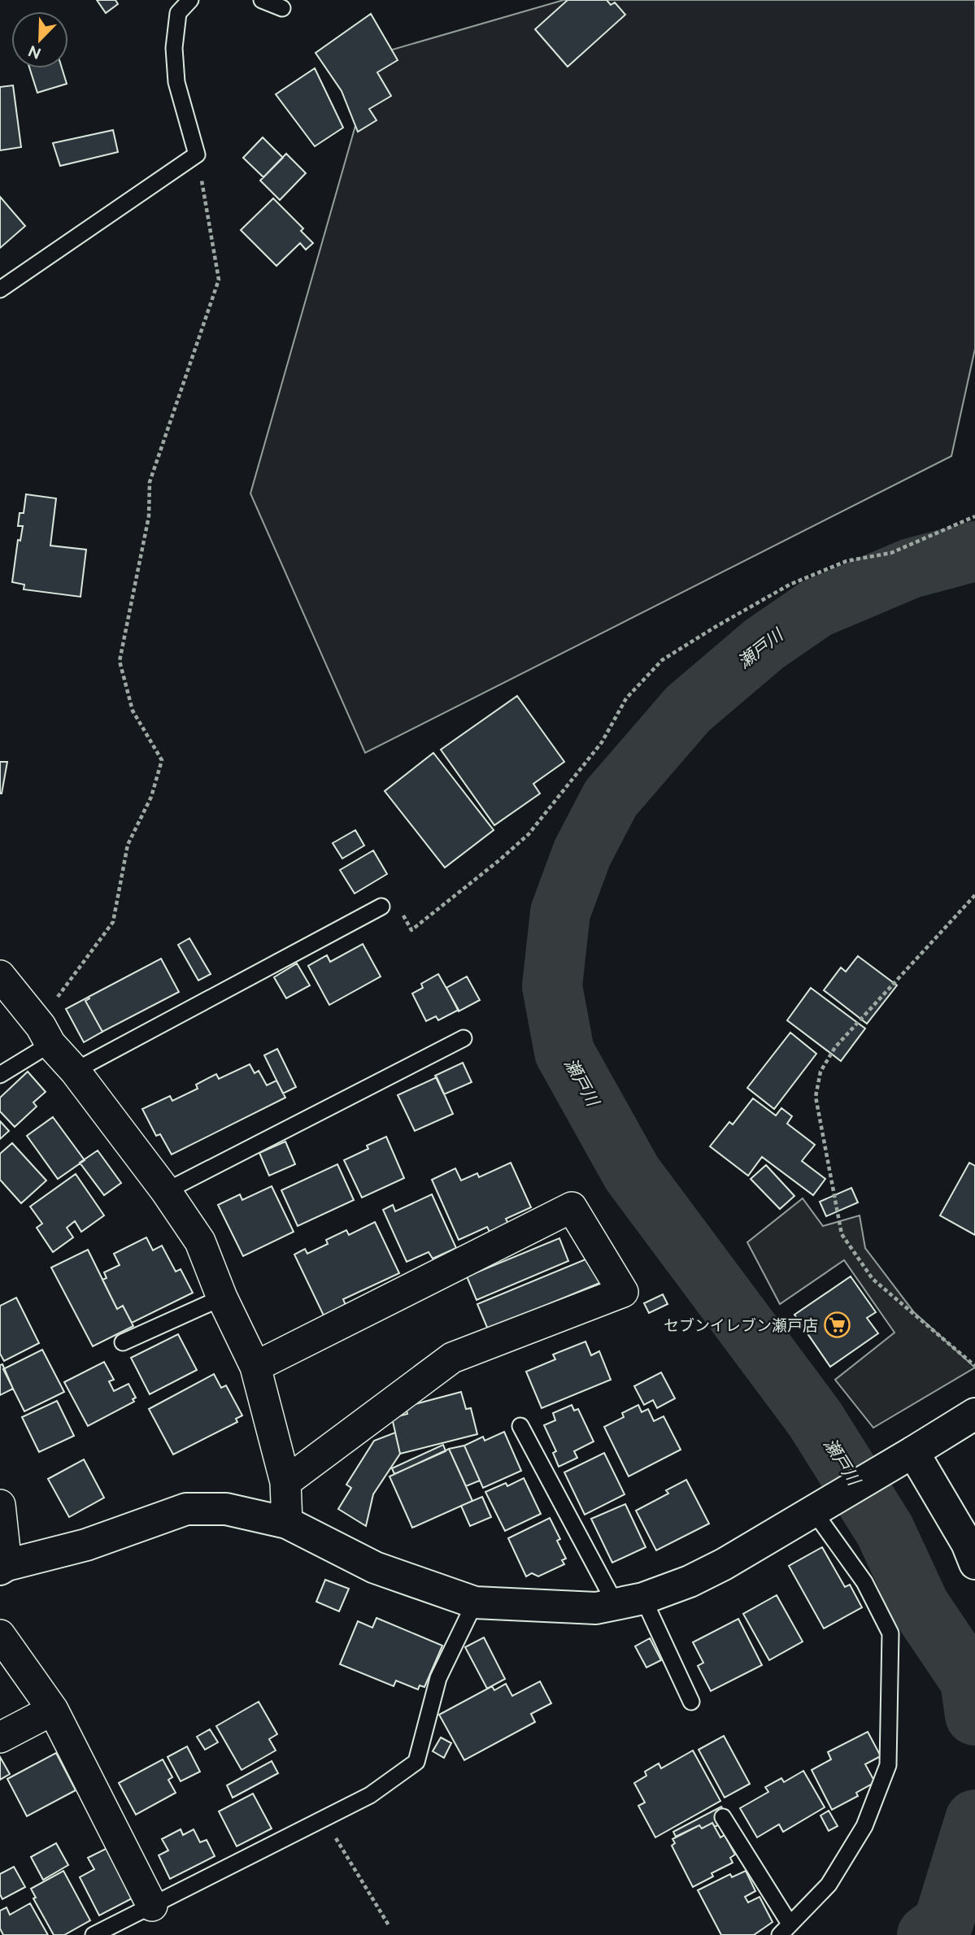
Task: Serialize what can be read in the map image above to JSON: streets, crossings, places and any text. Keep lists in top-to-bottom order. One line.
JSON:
{"water":["瀬戸川"],"places":{"supermarket":["セブンイレブン瀬戸店"]},"north":"bottom left"}
